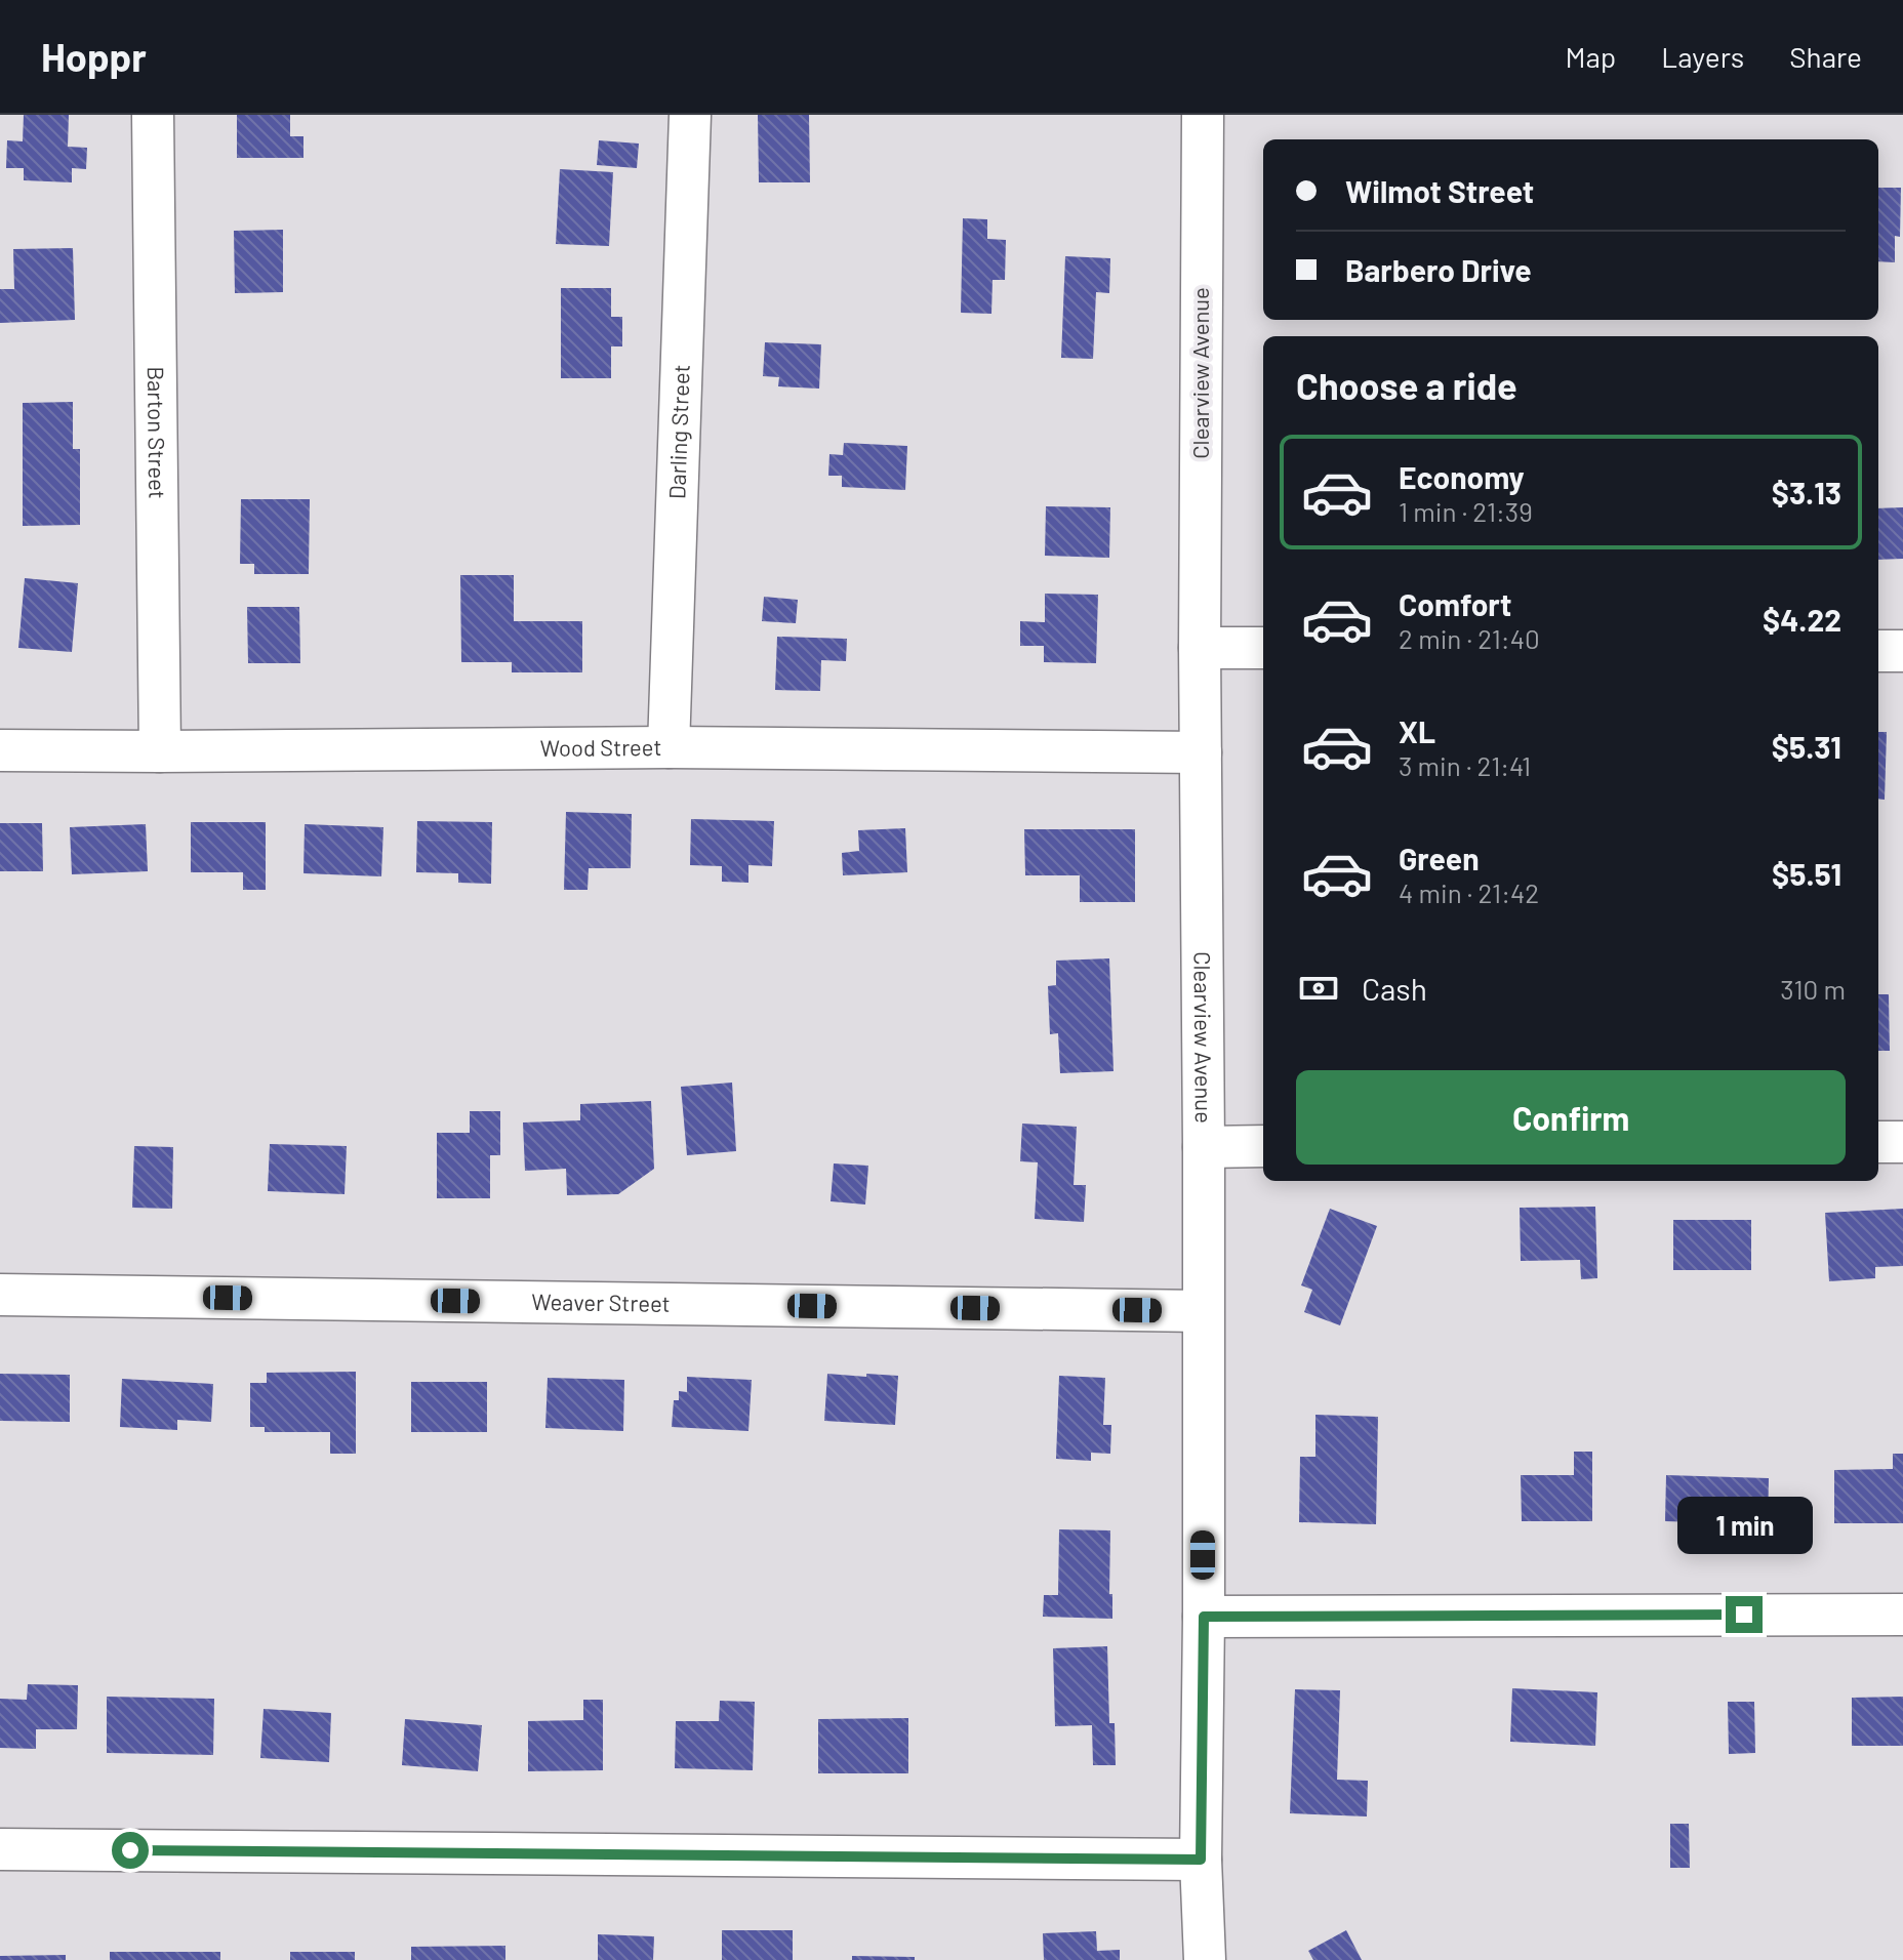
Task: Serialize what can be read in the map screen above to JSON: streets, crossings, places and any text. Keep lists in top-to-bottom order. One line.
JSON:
{"streets":{"street":["Clearview Avenue","Darling Street","Barton Street","Wood Street","Weaver Street"]},"crossings":[["Clearview Avenue","Wood Street"],["Clearview Avenue","Weaver Street"],["Darling Street","Wood Street"],["Barton Street","Wood Street"]],"page":{"header":"Hoppr","nav":["Map","Layers","Share"],"banner":["Wilmot Street","Barbero Drive"],"heading":"Choose a ride","list":[{"name":"Economy","note":"1 min · 21:39","value":"$3.13"},{"name":"Comfort","note":"2 min · 21:40","value":"$4.22"},{"name":"XL","note":"3 min · 21:41","value":"$5.31"},{"name":"Green","note":"4 min · 21:42","value":"$5.51"}],"pay":["Cash","310 m"],"buttons":"Confirm","bubble":"1 min"}}
